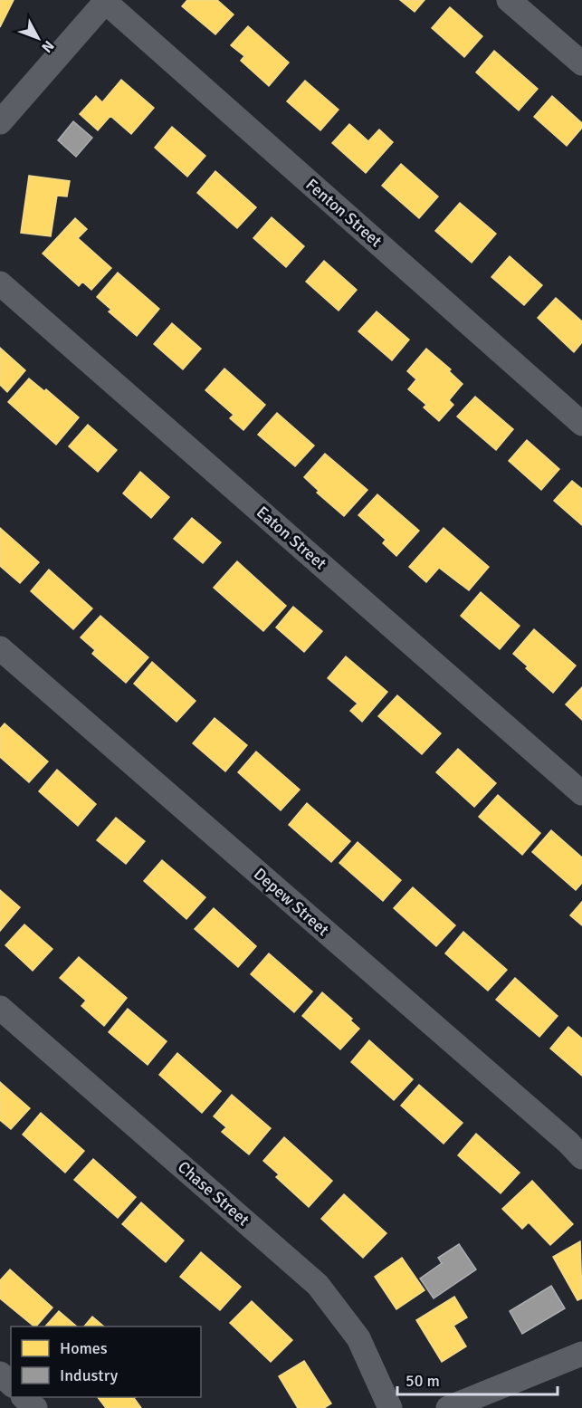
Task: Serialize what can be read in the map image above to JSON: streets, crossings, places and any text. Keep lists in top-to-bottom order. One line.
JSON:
{"streets":{"street":["Fenton Street","Eaton Street","Depew Street","Chase Street"]},"legend":["Homes","Industry"],"scale_bar":"50 m","north":"bottom right"}
